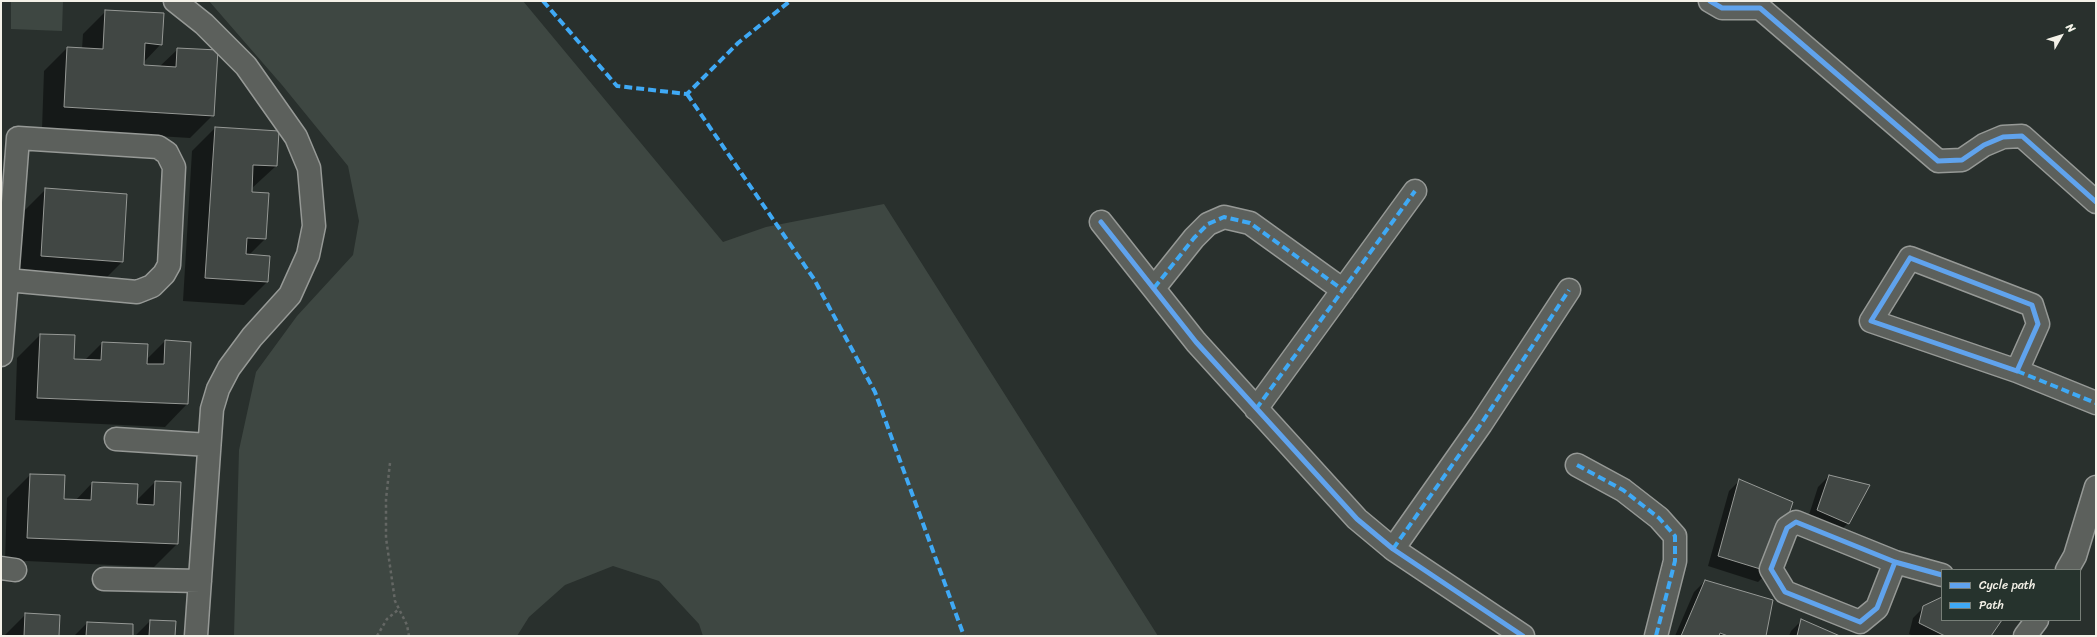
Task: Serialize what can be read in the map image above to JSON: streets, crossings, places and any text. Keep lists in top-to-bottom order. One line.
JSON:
{"legend":["Cycle path","Path"],"north":"top right"}
